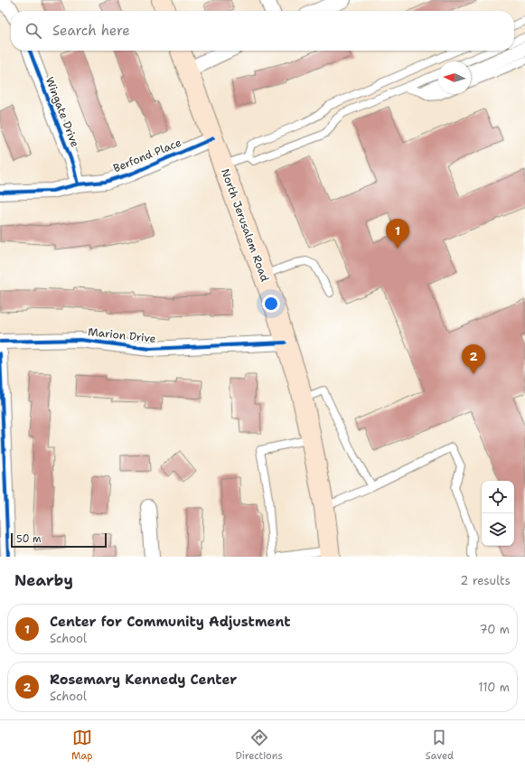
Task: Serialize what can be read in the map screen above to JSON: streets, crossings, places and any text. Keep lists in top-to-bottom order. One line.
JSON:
{"streets":{"main road":["North Jerusalem Road"],"street":["Wingate Drive","Berfond Place","Marion Drive"]},"crossings":[["Wingate Drive","Berfond Place"],["Berfond Place","North Jerusalem Road"],["North Jerusalem Road","Marion Drive"]],"scale_bar":"50 m","north":"left","page":{"search":"Search here","pins":["1","2"],"scale":"50 m","heading":["Nearby","2 results"],"list":[{"mark":"1","name":"Center for Community Adjustment","note":"School","value":"70 m"},{"mark":"2","name":"Rosemary Kennedy Center","note":"School","value":"110 m"}],"nav":["Map","Directions","Saved"]}}
